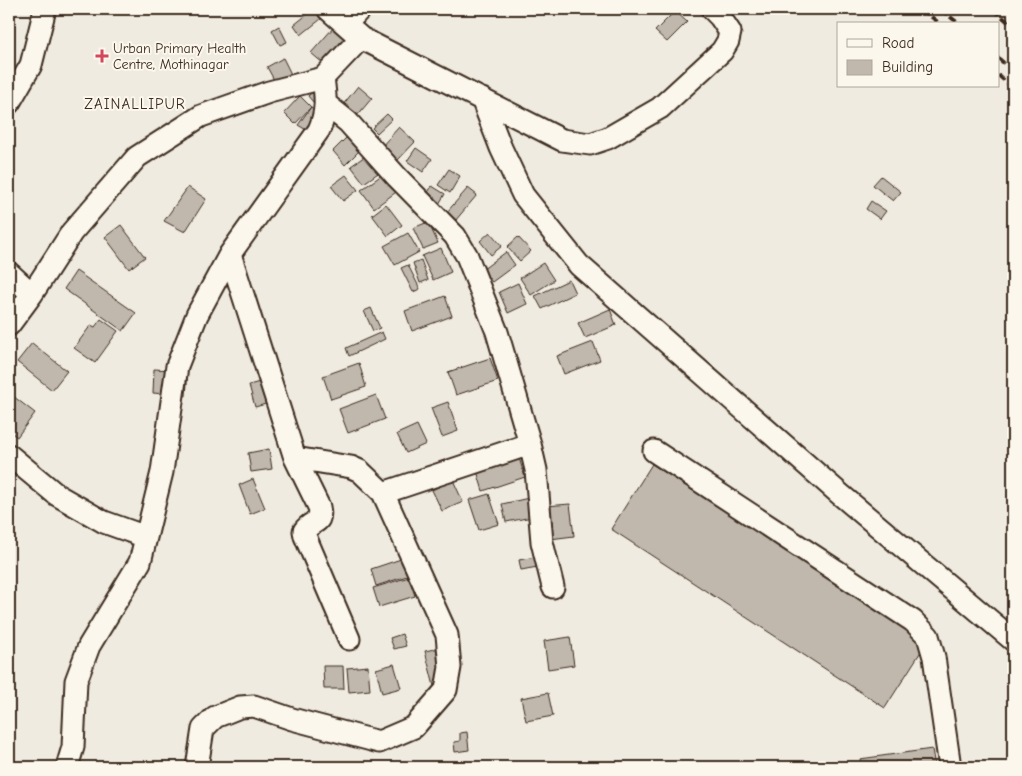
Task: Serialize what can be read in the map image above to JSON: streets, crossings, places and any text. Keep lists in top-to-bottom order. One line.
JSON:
{"districts":["ZAINALLIPUR"],"places":{"health":["Urban Primary Health Centre, Mothinagar"]},"legend":["Road","Building"]}
